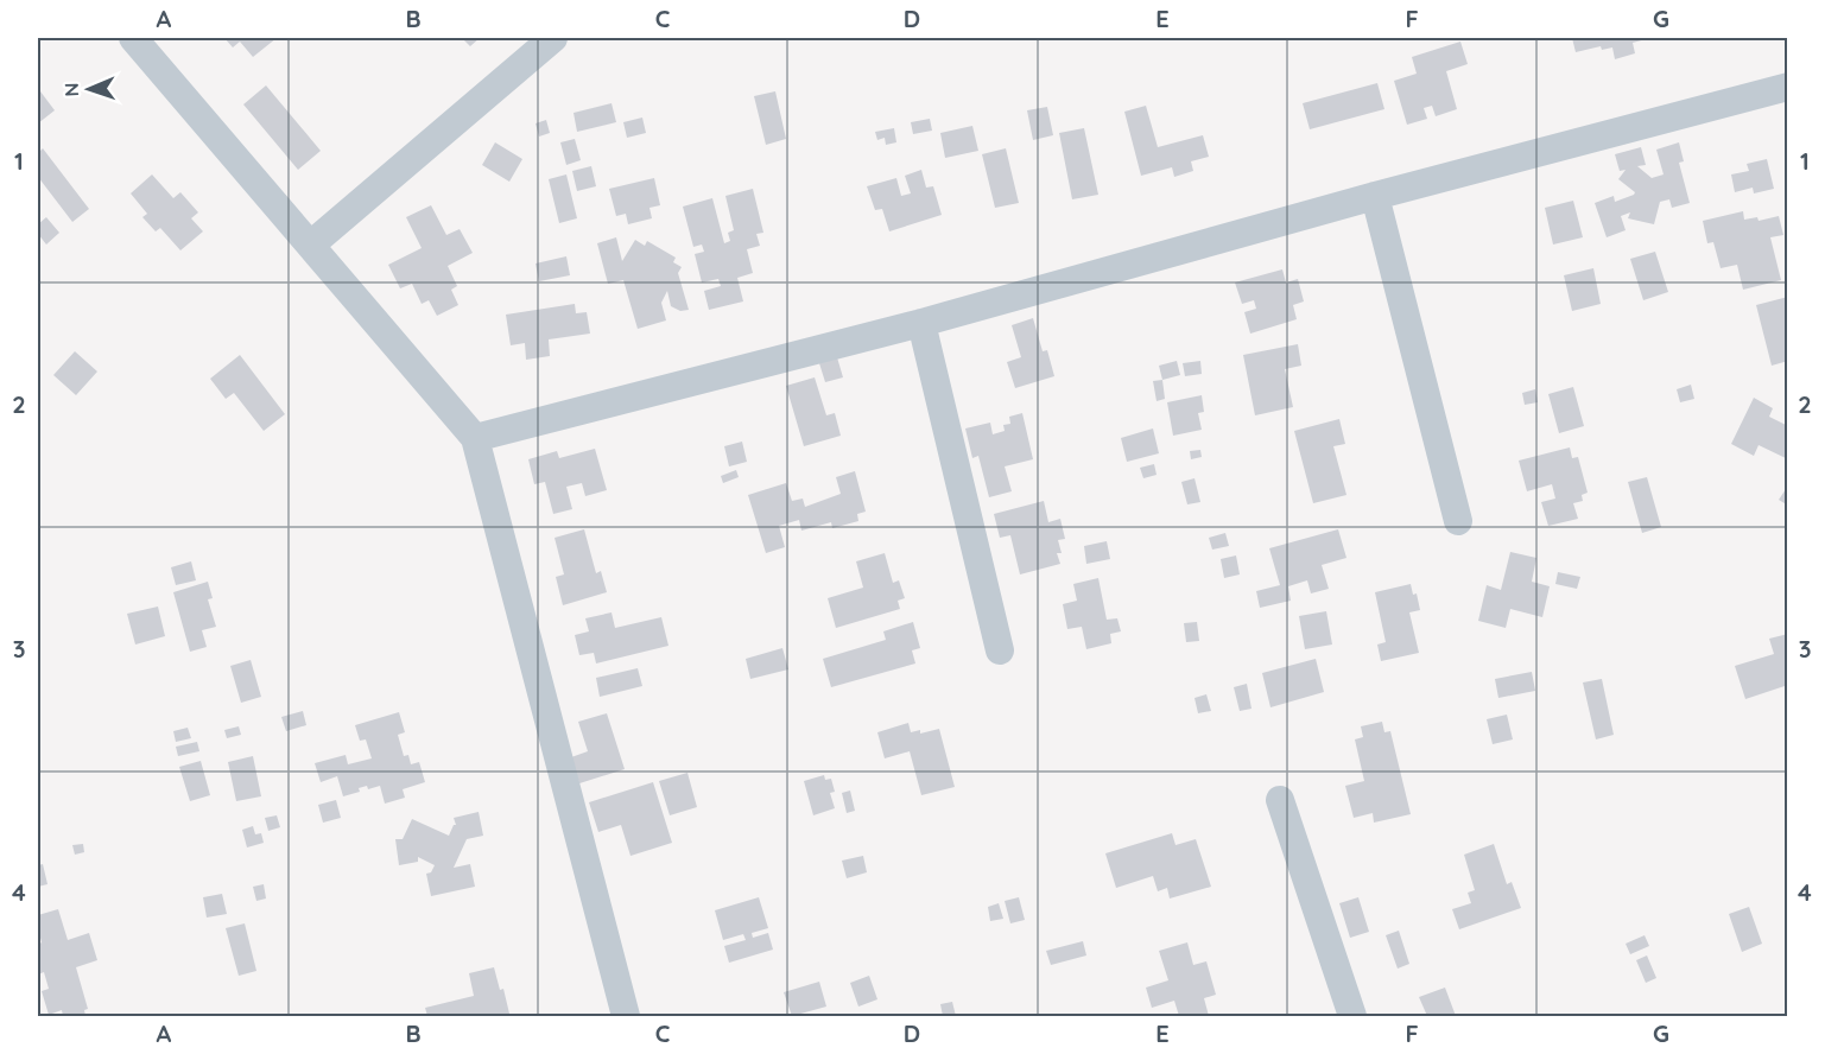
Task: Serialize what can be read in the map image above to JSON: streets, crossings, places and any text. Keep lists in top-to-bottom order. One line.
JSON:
{"north":"left","grid":{"columns":["A","B","C","D","E","F","G"],"rows":["1","2","3","4"]}}
